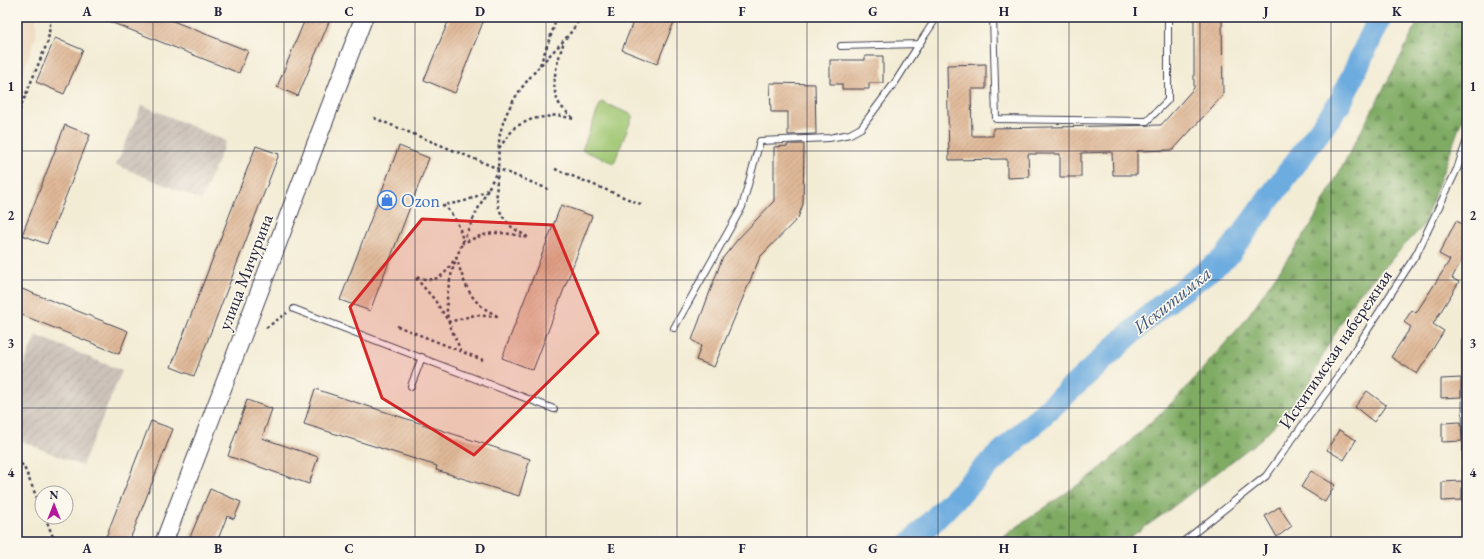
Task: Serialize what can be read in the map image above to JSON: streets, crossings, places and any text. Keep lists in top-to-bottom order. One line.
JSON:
{"streets":{"street":["улица Мичурина"],"lane":["Искитимская набережная"]},"water":["Искитимка"],"places":{"shop":["Ozon"]},"north":"top","grid":{"columns":["A","B","C","D","E","F","G","H","I","J","K"],"rows":["1","2","3","4"]}}
